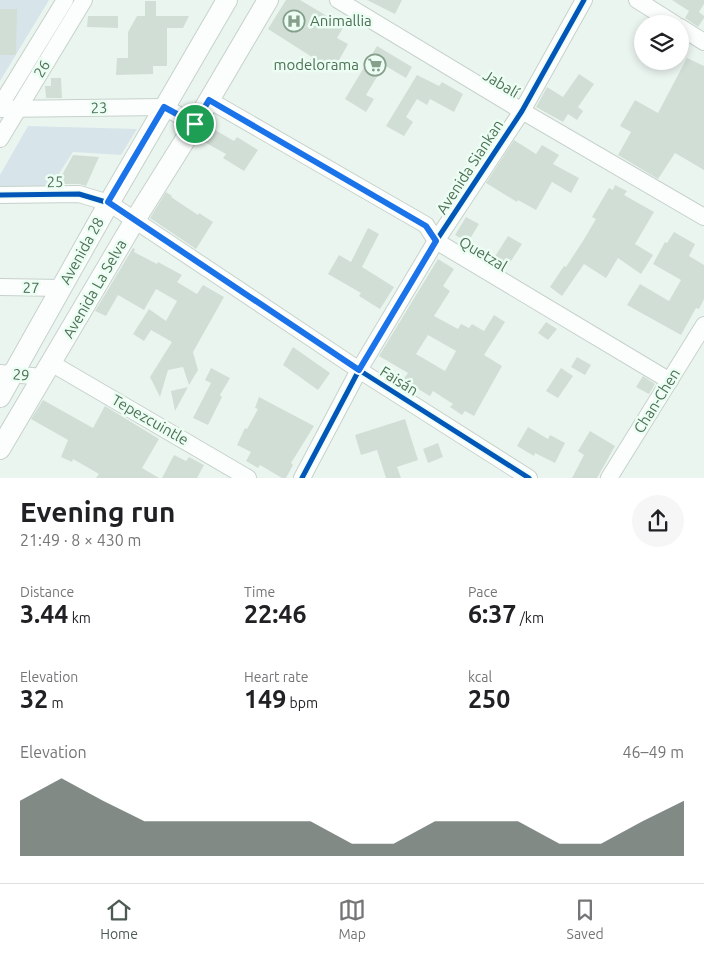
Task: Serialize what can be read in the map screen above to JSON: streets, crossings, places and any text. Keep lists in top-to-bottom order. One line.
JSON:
{"streets":{"street":["26","Jabalí","23","Avenida Siankan","25","Avenida 28","Quetzal","27","Avenida La Selva","29","Faisán","Chan-Chen","Tepezcuintle"]},"crossings":[["26","23"],["Jabalí","Avenida Siankan"],["23","Avenida 28"],["23","Avenida La Selva"],["Avenida Siankan","Quetzal"],["Avenida Siankan","Faisán"],["25","Avenida 28"],["25","Faisán"],["Avenida 28","27"],["Avenida 28","29"],["Avenida 28","Faisán"],["Quetzal","Avenida La Selva"],["Quetzal","Chan-Chen"],["Avenida La Selva","29"],["Avenida La Selva","Faisán"],["Avenida La Selva","Tepezcuintle"],["29","Tepezcuintle"]],"places":{"hospital":["Animallia"],"supermarket":["modelorama"]},"page":{"heading":["Evening run","21:49 · 8 × 430 m"],"stats":[["Distance","3.44 km"],["Time","22:46"],["Pace","6:37 /km"],["Elevation","32 m"],["Heart rate","149 bpm"],["kcal","250"]],"chart":["Elevation","46–49 m"],"tabs":["Home","Map","Saved"]}}
